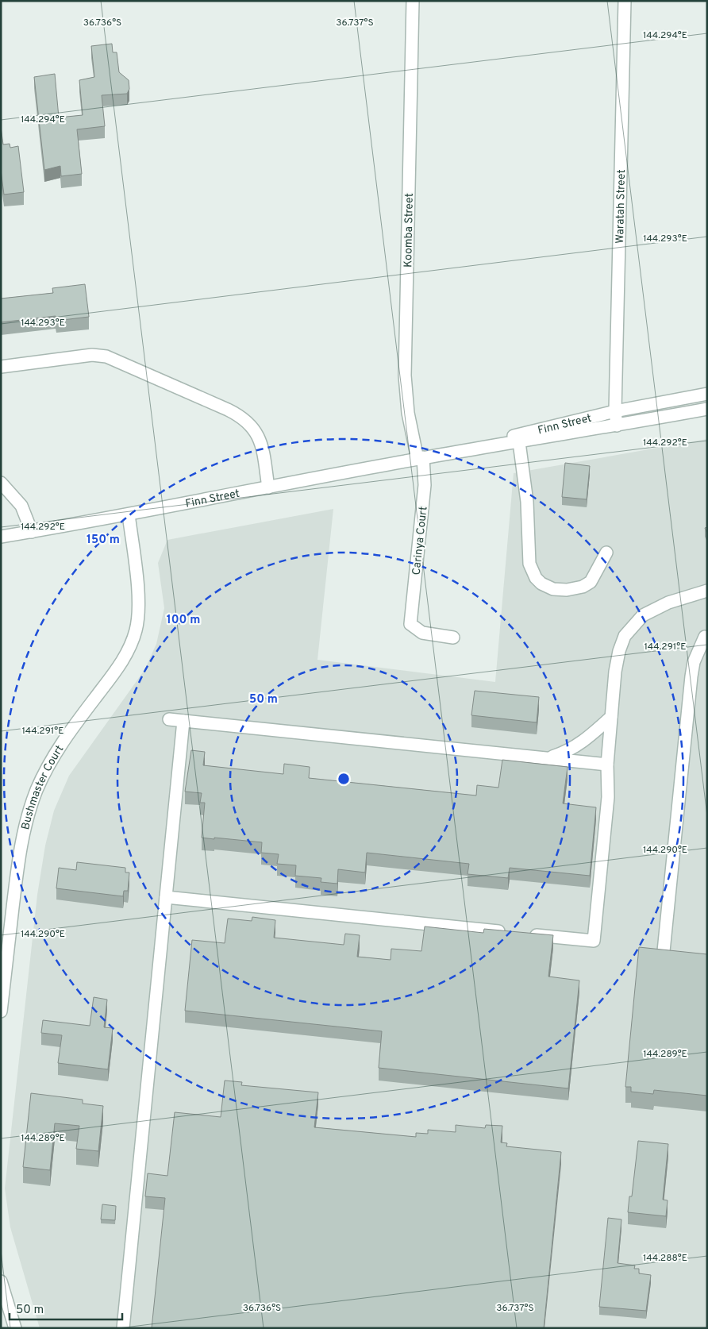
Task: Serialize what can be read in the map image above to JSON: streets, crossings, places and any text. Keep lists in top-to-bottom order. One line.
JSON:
{"streets":{"street":["Waratah Street","Koomba Street","Finn Street","Carinya Court","Bushmaster Court"]},"crossings":[["Waratah Street","Finn Street"],["Koomba Street","Finn Street"],["Koomba Street","Carinya Court"],["Finn Street","Carinya Court"],["Finn Street","Bushmaster Court"]],"scale_bar":"50 m","coordinates":["36.736°S","36.737°S","144.294°E","144.293°E","144.292°E","144.291°E","144.290°E","144.289°E","144.288°E"],"rings":["150 m","100 m","50 m"]}
